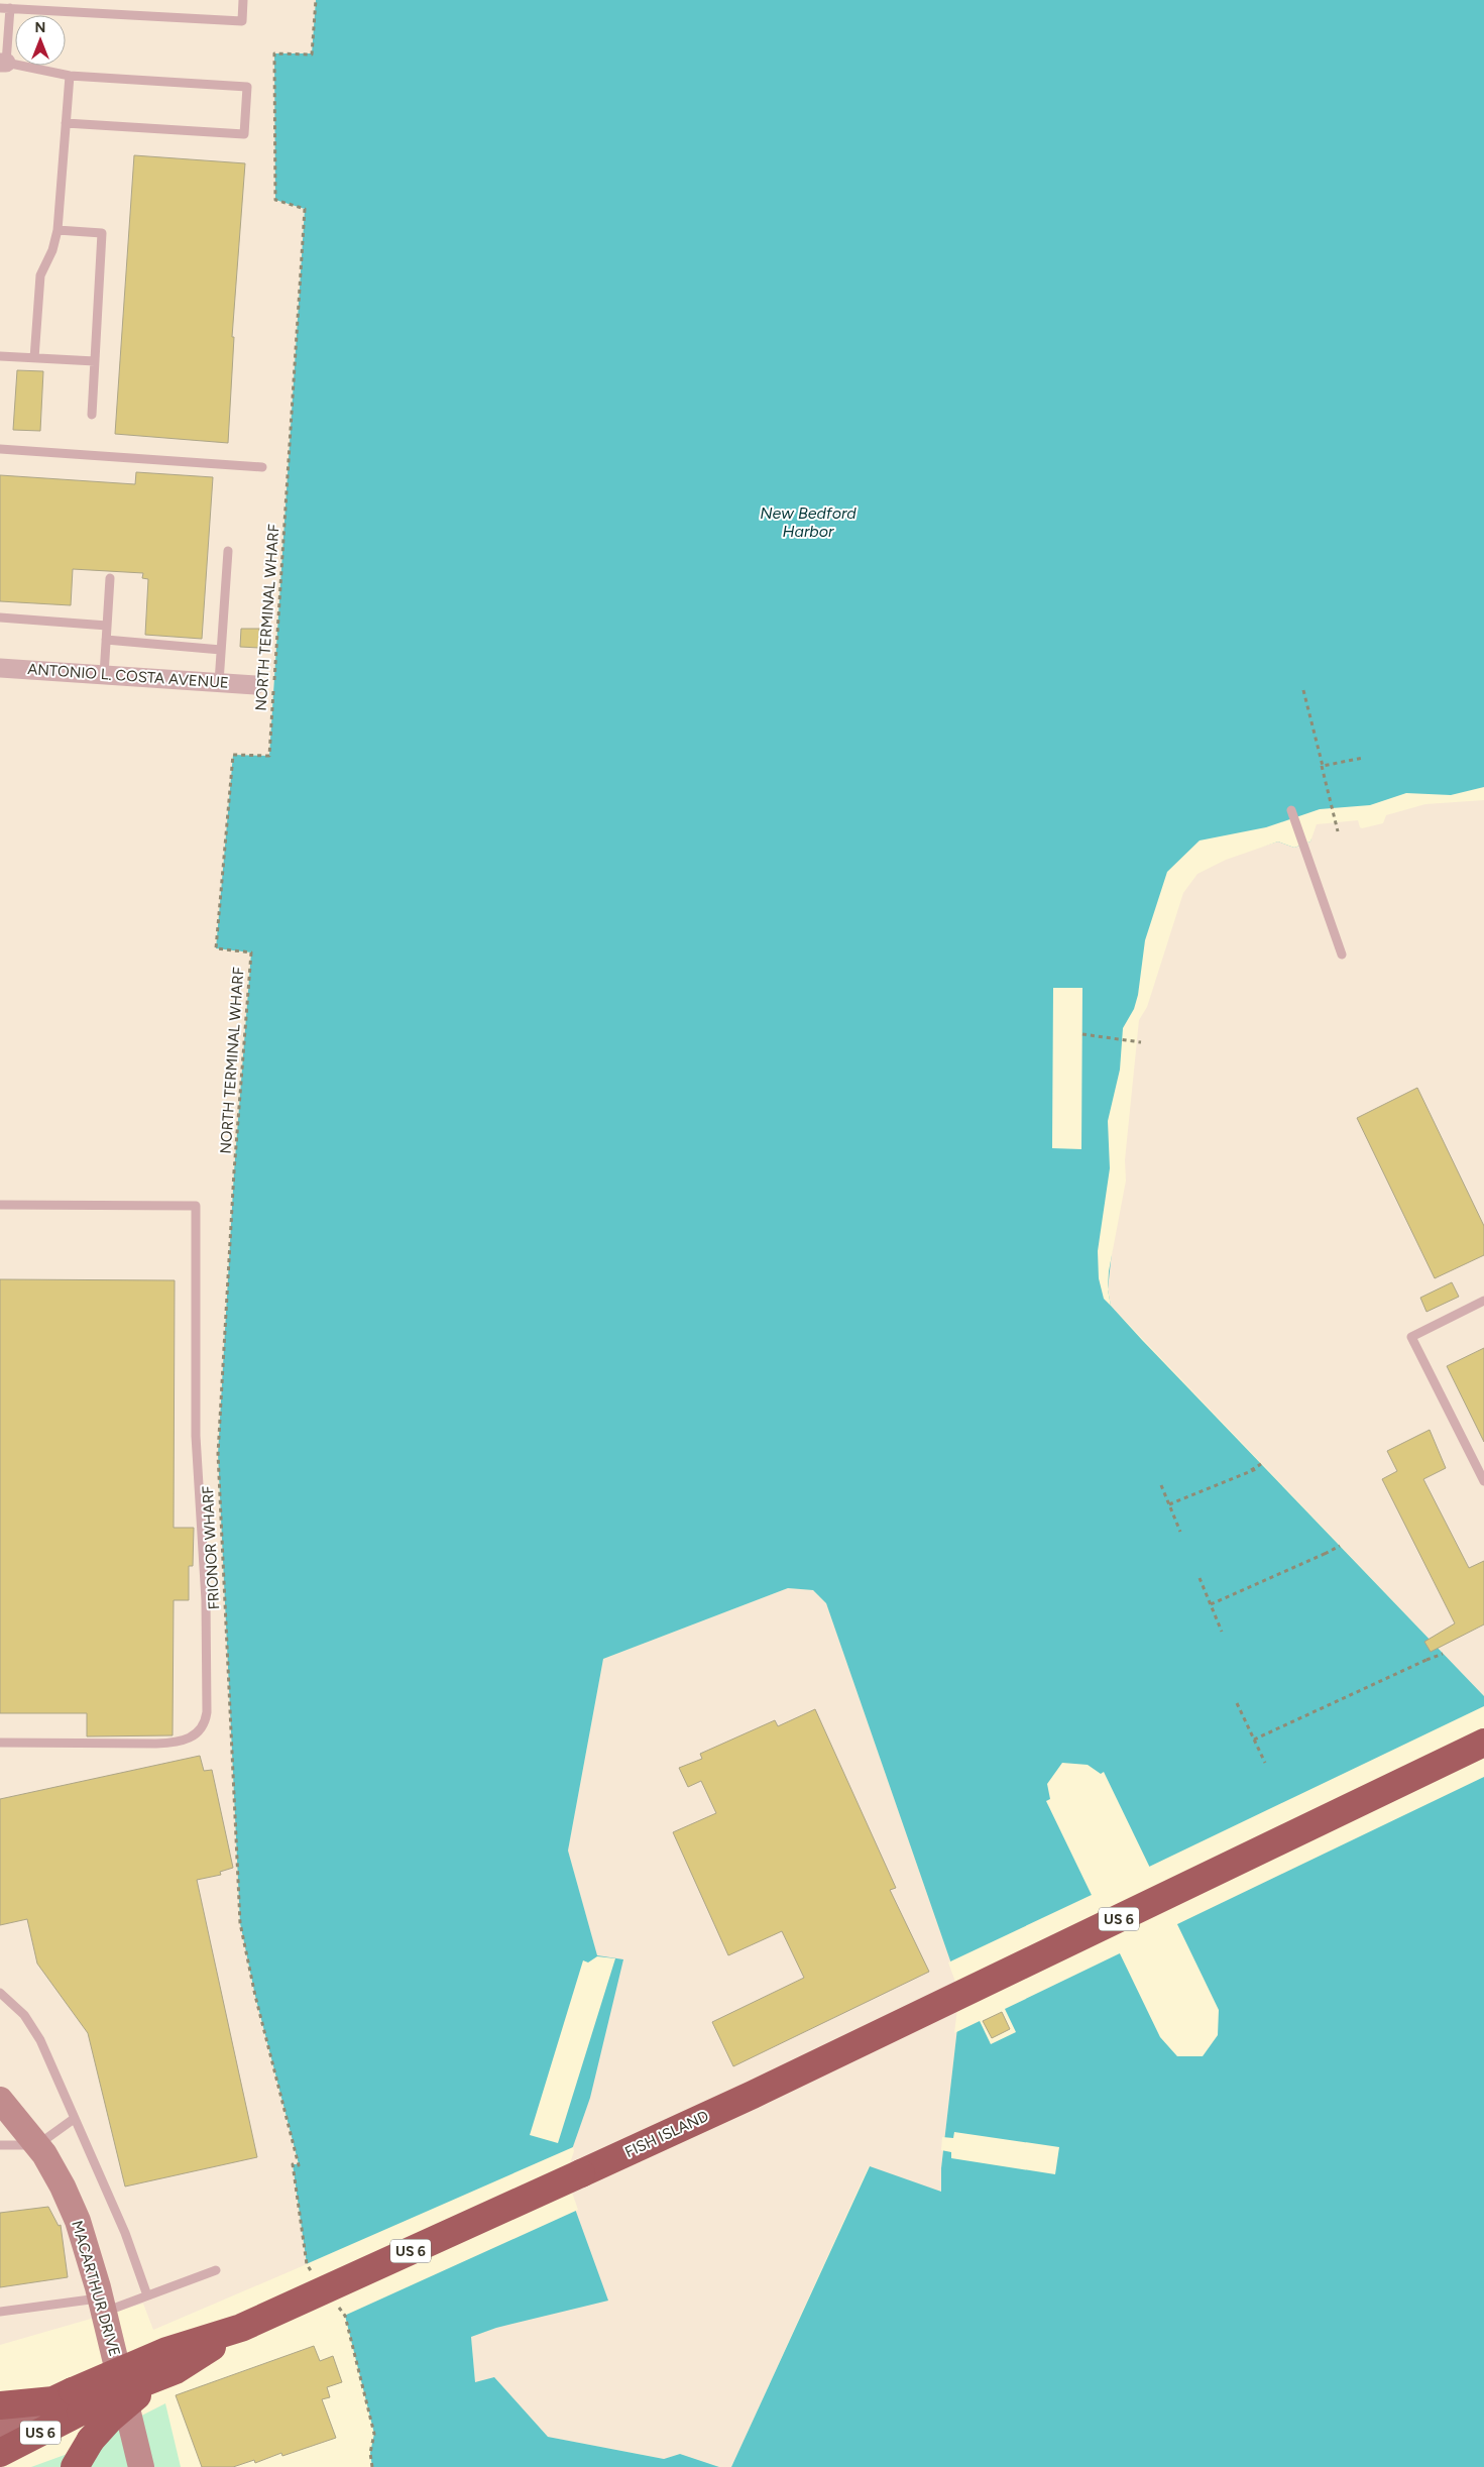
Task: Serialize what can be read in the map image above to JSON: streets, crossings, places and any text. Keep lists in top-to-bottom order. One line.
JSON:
{"streets":{"highway":["US 6","FISH ISLAND"],"street":["ANTONIO L. COSTA AVENUE","MACARTHUR DRIVE"],"path":["NORTH TERMINAL WHARF","FRIONOR WHARF"]},"crossings":[["NORTH TERMINAL WHARF","FRIONOR WHARF"],["US 6","FISH ISLAND"]],"water":["New Bedford Harbor"],"north":"top"}
